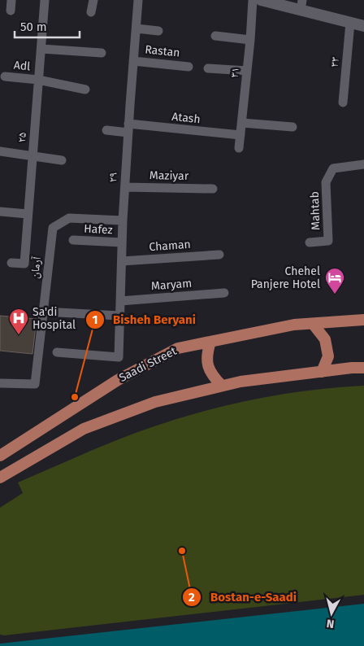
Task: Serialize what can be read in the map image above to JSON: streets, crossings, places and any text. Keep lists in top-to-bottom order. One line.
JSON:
{"streets":{"main road":["Saadi Street"],"street":["Rastan","۳۳","Adl","۳۱","Atash","۲۵","Maziyar","۲۹","Mahtab","Hafez","Chaman","آرمان","Maryam"]},"crossings":[["Rastan","۲۹"],["Adl","۲۵"],["۳۱","Atash"],["Atash","۲۹"],["Maziyar","۲۹"],["۲۹","Hafez"],["۲۹","Chaman"],["۲۹","آرمان"],["۲۹","Maryam"]],"places":{"hotel":["Chehel Panjere Hotel"],"hospital":["Sa'di Hospital"],"other":["Bisheh Beryani","Bostan-e-Saadi"]},"scale_bar":"50 m","north":"bottom"}
